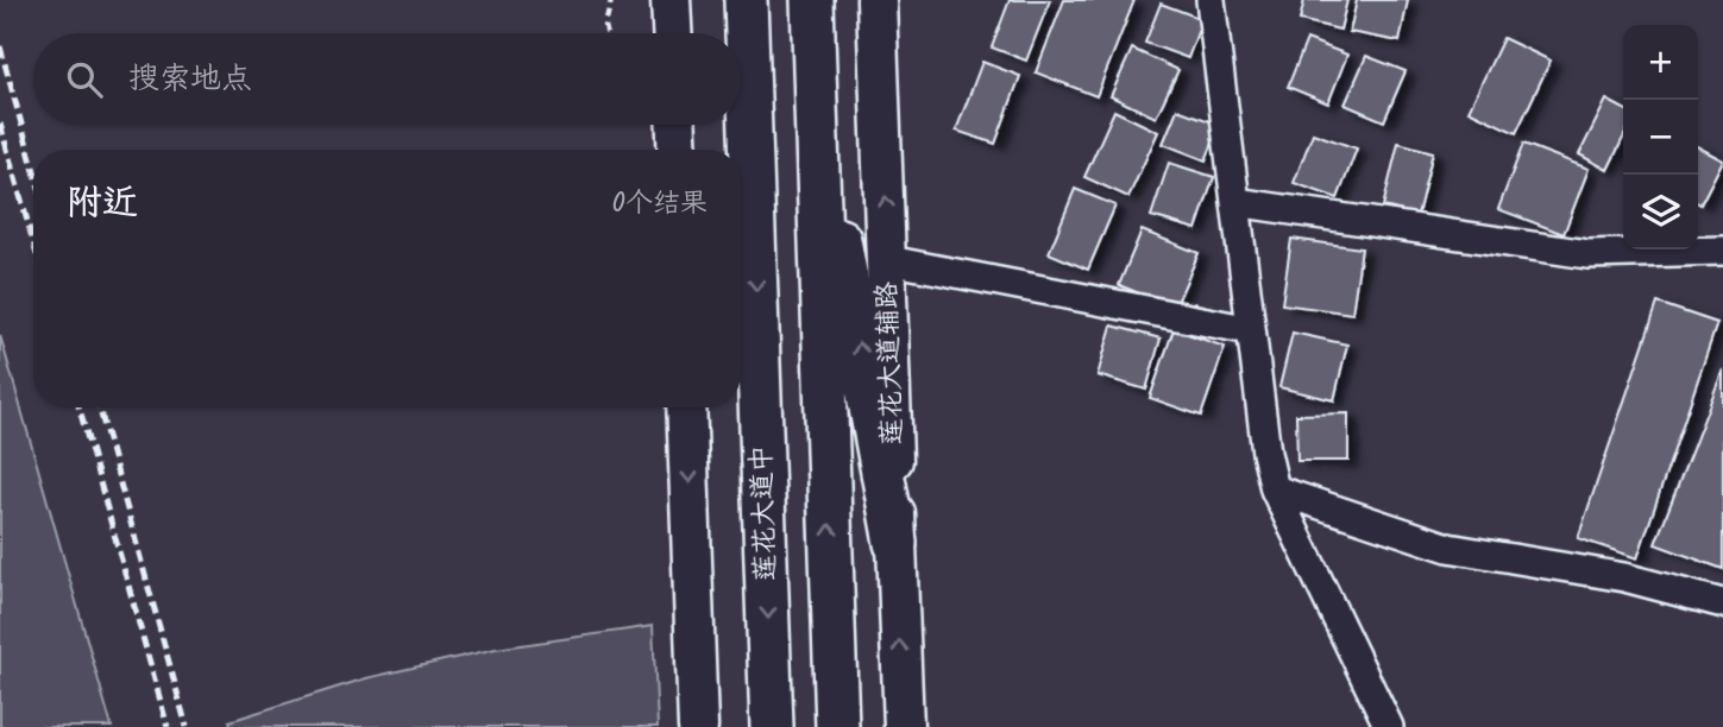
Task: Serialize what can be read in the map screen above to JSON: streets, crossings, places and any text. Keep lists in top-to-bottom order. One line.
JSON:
{"streets":{"main road":["莲花大道中"],"street":["莲花大道辅路"]},"page":{"map_buttons":["+","−"],"search":"搜索地点","heading":["附近","0个结果"]}}
